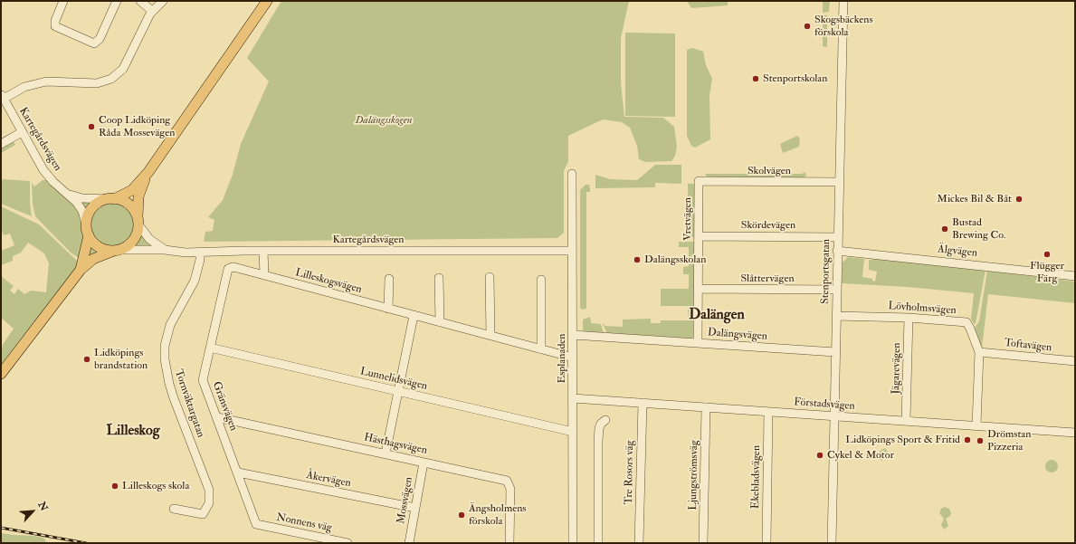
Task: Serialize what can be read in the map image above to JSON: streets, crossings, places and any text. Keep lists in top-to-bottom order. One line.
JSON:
{"streets":{"street":["Kartegårdsvägen","Skolvägen","Vretvägen","Skördevägen","Älgvägen","Stenportsgatan","Slåttervägen","Lilleskogsvägen","Lövholmsvägen","Dalängsvägen","Toftavägen","Esplanaden","Jägarevägen","Lunnelidsvägen","Tornväktargatan","Förstadsvägen","Gränsvägen","Hästhagsvägen","Tre Rosors väg","Ljungströmsväg","Ekebladsvägen","Åkervägen","Mossvägen","Nonnens väg"]},"crossings":[["Kartegårdsvägen","Esplanaden"],["Kartegårdsvägen","Tornväktargatan"],["Skolvägen","Vretvägen"],["Skolvägen","Stenportsgatan"],["Vretvägen","Skördevägen"],["Vretvägen","Slåttervägen"],["Vretvägen","Dalängsvägen"],["Skördevägen","Stenportsgatan"],["Älgvägen","Stenportsgatan"],["Stenportsgatan","Slåttervägen"],["Stenportsgatan","Lövholmsvägen"],["Stenportsgatan","Dalängsvägen"],["Stenportsgatan","Förstadsvägen"],["Lilleskogsvägen","Esplanaden"],["Lilleskogsvägen","Gränsvägen"],["Lövholmsvägen","Toftavägen"],["Lövholmsvägen","Jägarevägen"],["Lövholmsvägen","Förstadsvägen"],["Dalängsvägen","Esplanaden"],["Esplanaden","Lunnelidsvägen"],["Esplanaden","Förstadsvägen"],["Jägarevägen","Förstadsvägen"],["Lunnelidsvägen","Gränsvägen"],["Förstadsvägen","Tre Rosors väg"],["Förstadsvägen","Ljungströmsväg"],["Förstadsvägen","Ekebladsvägen"],["Gränsvägen","Hästhagsvägen"],["Gränsvägen","Åkervägen"],["Gränsvägen","Nonnens väg"],["Hästhagsvägen","Mossvägen"],["Åkervägen","Mossvägen"]],"districts":["Dalängen","Lilleskog"],"parks":["Dalängsskogen"],"places":["Skogsbäckens förskola","Stenportskolan","Coop Lidköping Råda Mossevägen","Mickes Bil & Båt","Bustad Brewing Co.","Flügger Färg","Dalängsskolan","Lidköpings brandstation","Lidköpings Sport & Fritid","Drömstan Pizzeria","Cykel & Motor","Lilleskogs skola","Ängsholmens förskola"],"north":"top right"}
